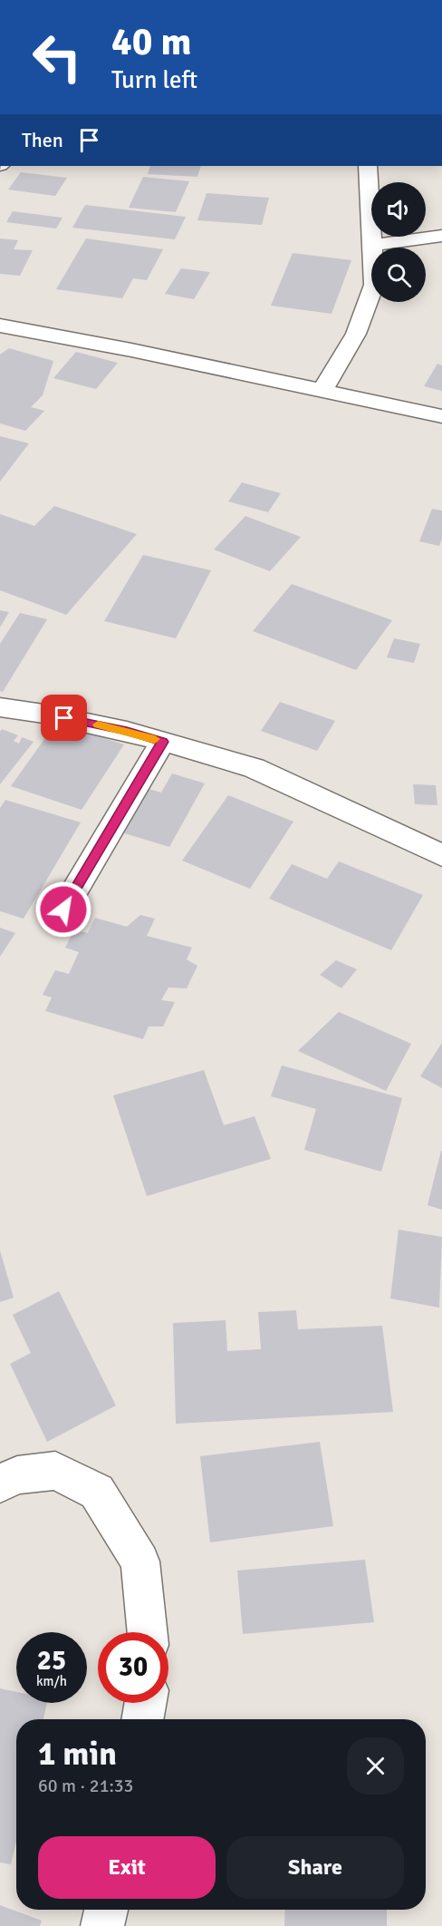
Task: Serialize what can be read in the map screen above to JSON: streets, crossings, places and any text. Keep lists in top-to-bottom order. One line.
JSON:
{"page":{"turn":["40 m","Turn left"],"then":"Then","speed":"25 km/h","limit":"30","heading":["1 min","60 m · 21:33"],"buttons":["Exit","Share"]}}
